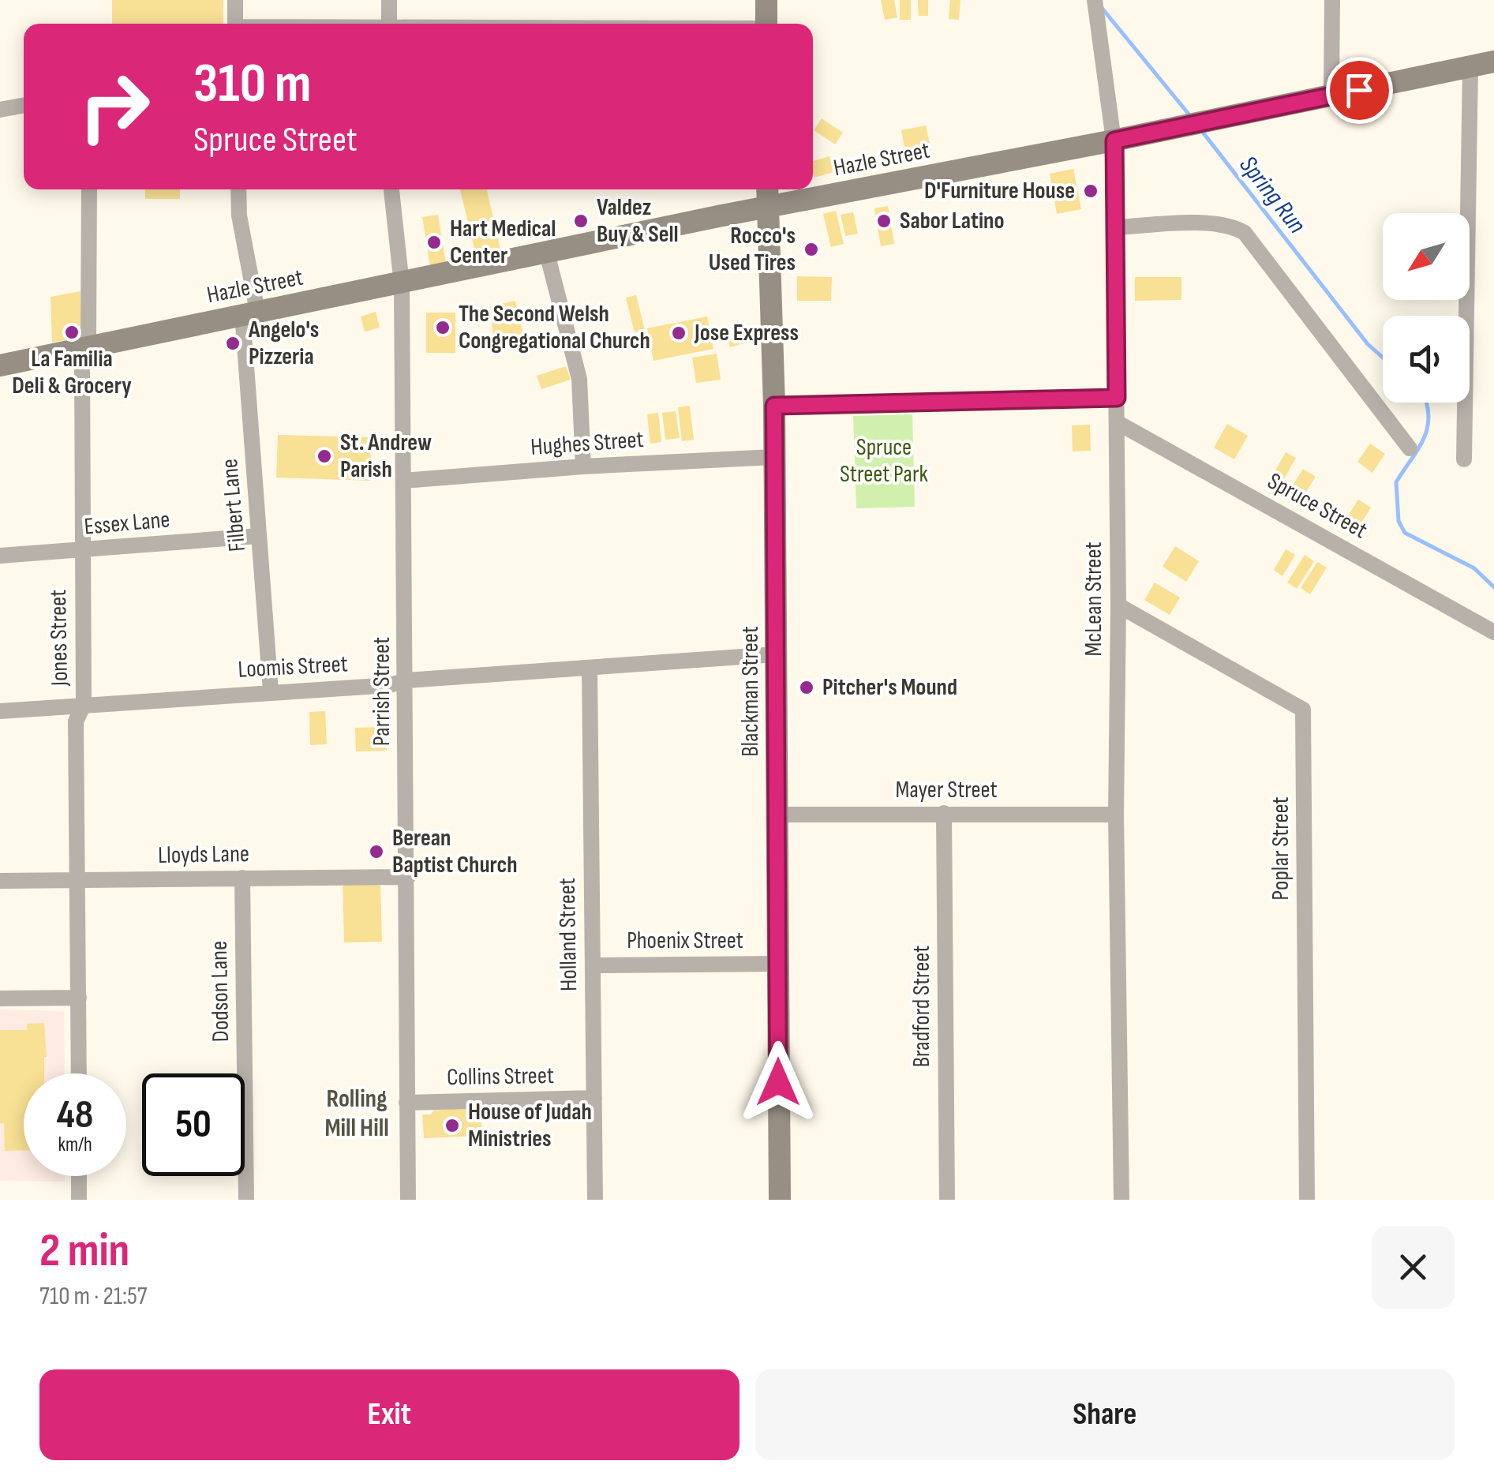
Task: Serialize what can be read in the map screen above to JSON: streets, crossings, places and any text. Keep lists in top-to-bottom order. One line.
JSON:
{"streets":{"main road":["Hazle Street","Blackman Street"],"street":["Hughes Street","Filbert Lane","Spruce Street","Essex Lane","McLean Street","Jones Street","Loomis Street","Parrish Street","Mayer Street","Poplar Street","Lloyds Lane","Holland Street","Phoenix Street","Dodson Lane","Bradford Street","Collins Street"]},"crossings":[["Hazle Street","Filbert Lane"],["Hazle Street","McLean Street"],["Hazle Street","Jones Street"],["Hazle Street","Parrish Street"],["Hazle Street","Blackman Street"],["Hughes Street","Parrish Street"],["Hughes Street","Blackman Street"],["Filbert Lane","Essex Lane"],["Filbert Lane","Loomis Street"],["Spruce Street","McLean Street"],["Essex Lane","Jones Street"],["McLean Street","Mayer Street"],["McLean Street","Poplar Street"],["Jones Street","Loomis Street"],["Jones Street","Lloyds Lane"],["Loomis Street","Parrish Street"],["Loomis Street","Blackman Street"],["Loomis Street","Holland Street"],["Parrish Street","Lloyds Lane"],["Parrish Street","Collins Street"],["Blackman Street","Mayer Street"],["Blackman Street","Phoenix Street"],["Mayer Street","Bradford Street"],["Lloyds Lane","Dodson Lane"],["Holland Street","Phoenix Street"],["Holland Street","Collins Street"]],"districts":["Rolling Mill Hill"],"water":["Spring Run"],"parks":["Spruce Street Park"],"places":["D'Furniture House","Valdez Buy & Sell","Sabor Latino","Hart Medical Center","Rocco's Used Tires","The Second Welsh Congregational Church","La Familia Deli & Grocery","Jose Express","Angelo's Pizzeria","St. Andrew Parish","Pitcher's Mound","Berean Baptist Church","House of Judah Ministries"],"north":"bottom left","page":{"turn":["310 m","Spruce Street"],"speed":"48 km/h","limit":"50","heading":["2 min","710 m · 21:57"],"buttons":["Exit","Share"]}}
